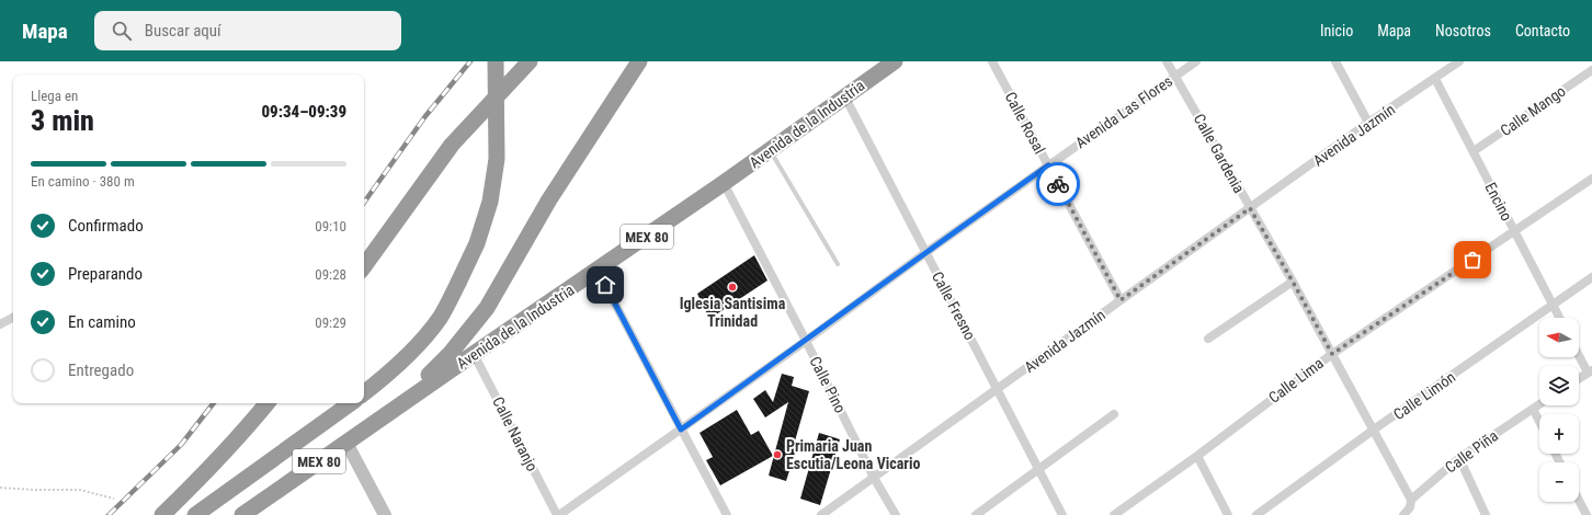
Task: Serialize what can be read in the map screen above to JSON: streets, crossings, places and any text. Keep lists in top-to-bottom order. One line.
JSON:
{"streets":{"highway":["Avenida de la Industria","MEX 80"],"street":["Calle Mango","Avenida Las Flores","Calle Rosal","Avenida Jazmín","Calle Gardenia","Encino","Calle Fresno","Calle Lima","Calle Pino","Calle Limón","Calle Naranjo","Calle Piña"]},"crossings":[["Calle Mango","Encino"],["Avenida Las Flores","Calle Rosal"],["Avenida Las Flores","Calle Gardenia"],["Avenida Las Flores","Calle Fresno"],["Avenida Las Flores","Calle Pino"],["Avenida Las Flores","Calle Naranjo"],["Calle Rosal","Avenida Jazmín"],["Avenida de la Industria","Calle Fresno"],["Avenida de la Industria","Calle Pino"],["Avenida de la Industria","Calle Naranjo"],["Avenida Jazmín","Calle Gardenia"],["Avenida Jazmín","Encino"],["Avenida Jazmín","Calle Fresno"],["Avenida Jazmín","Calle Pino"],["Calle Gardenia","Calle Lima"],["Calle Gardenia","Calle Limón"],["Calle Gardenia","Calle Piña"],["Encino","Calle Lima"],["Encino","Calle Limón"]],"places":["Iglesia Santisima Trinidad","Primaria Juan Escutia/Leona Vicario"],"north":"left","page":{"header":"Mapa","search":"Buscar aquí","nav":["Inicio","Mapa","Nosotros","Contacto"],"heading":["3 min","Llega en","09:34–09:39"],"bar":"En camino · 380 m","list":[["Confirmado","09:10"],["Preparando","09:28"],["En camino","09:29"],"Entregado"],"map_buttons":["+","−"]}}
